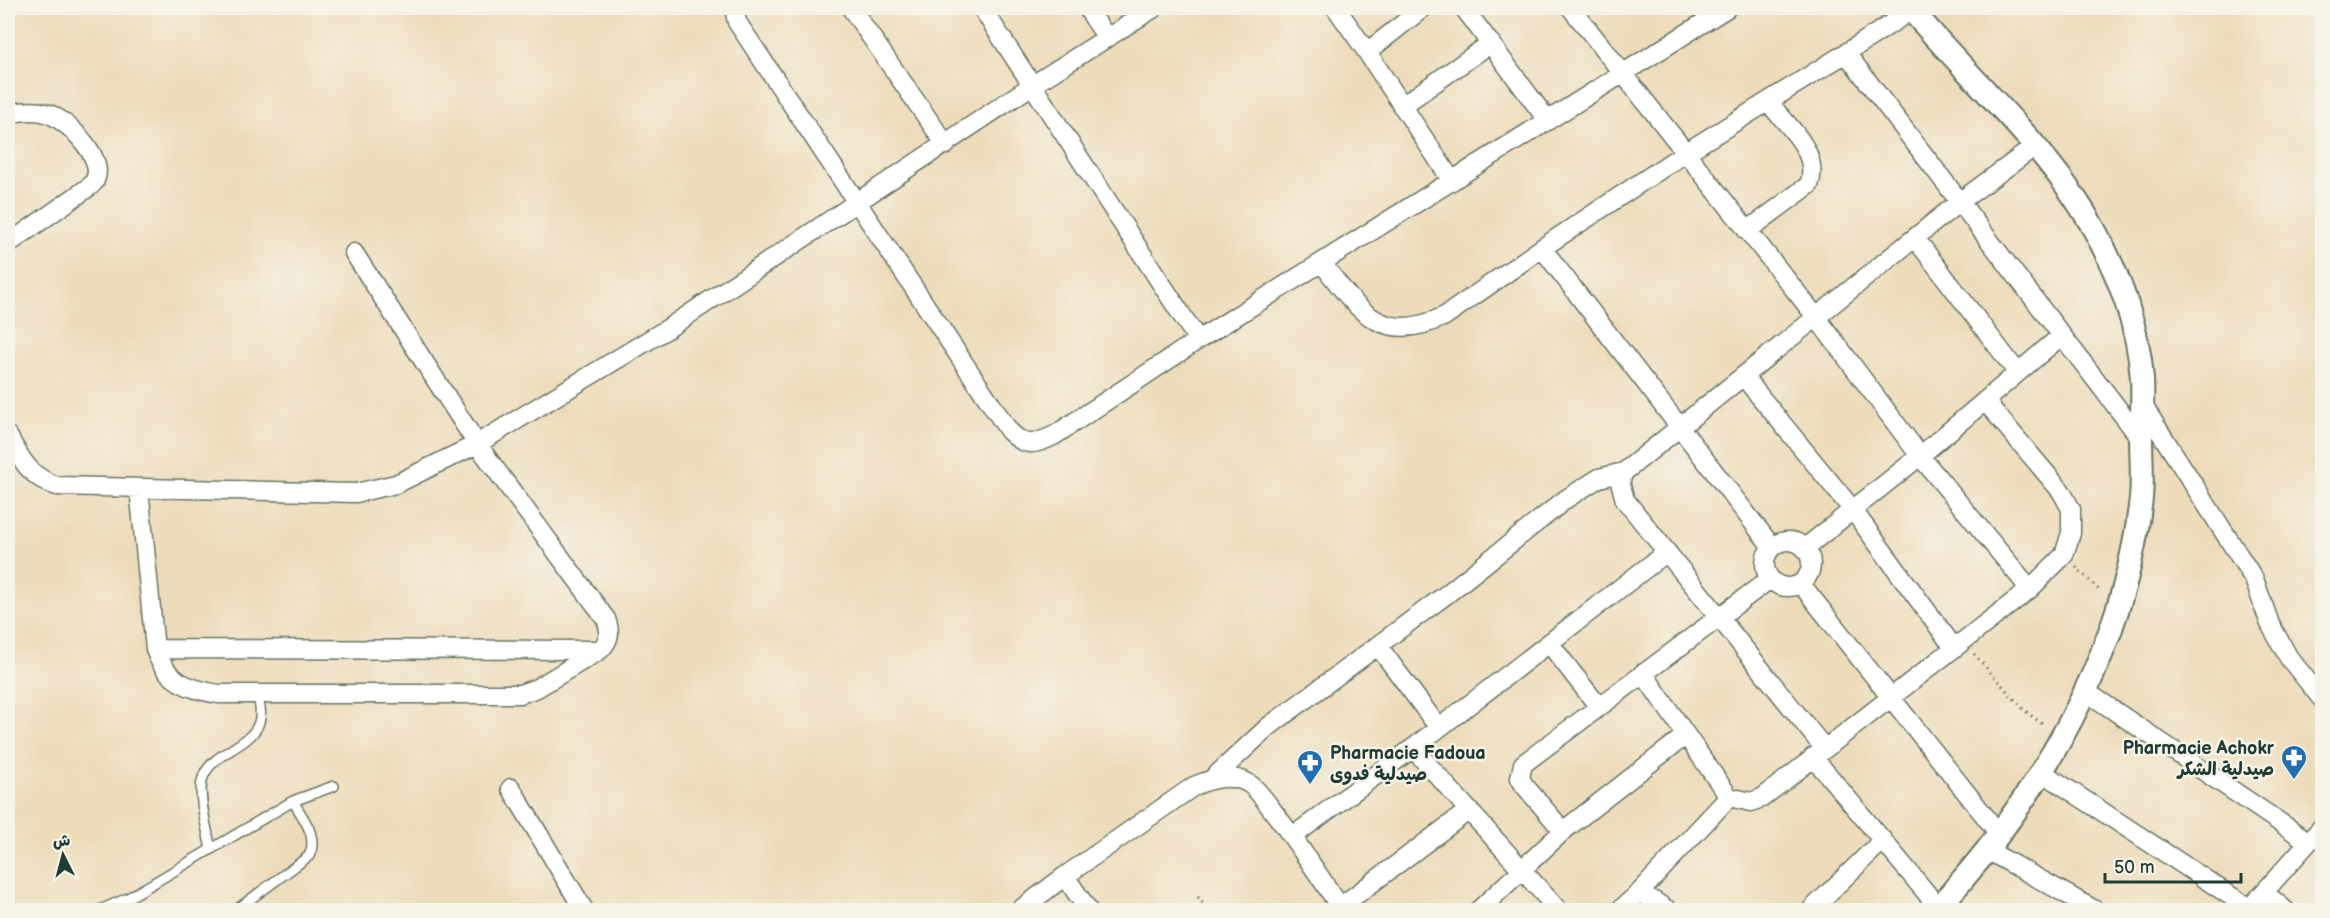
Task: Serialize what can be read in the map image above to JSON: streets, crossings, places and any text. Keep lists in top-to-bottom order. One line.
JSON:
{"places":{"pharmacy":["Pharmacie Achokr صيدلية الشكر","Pharmacie Fadoua صيدلية فدوى"]},"scale_bar":"50 m","north":"top"}
